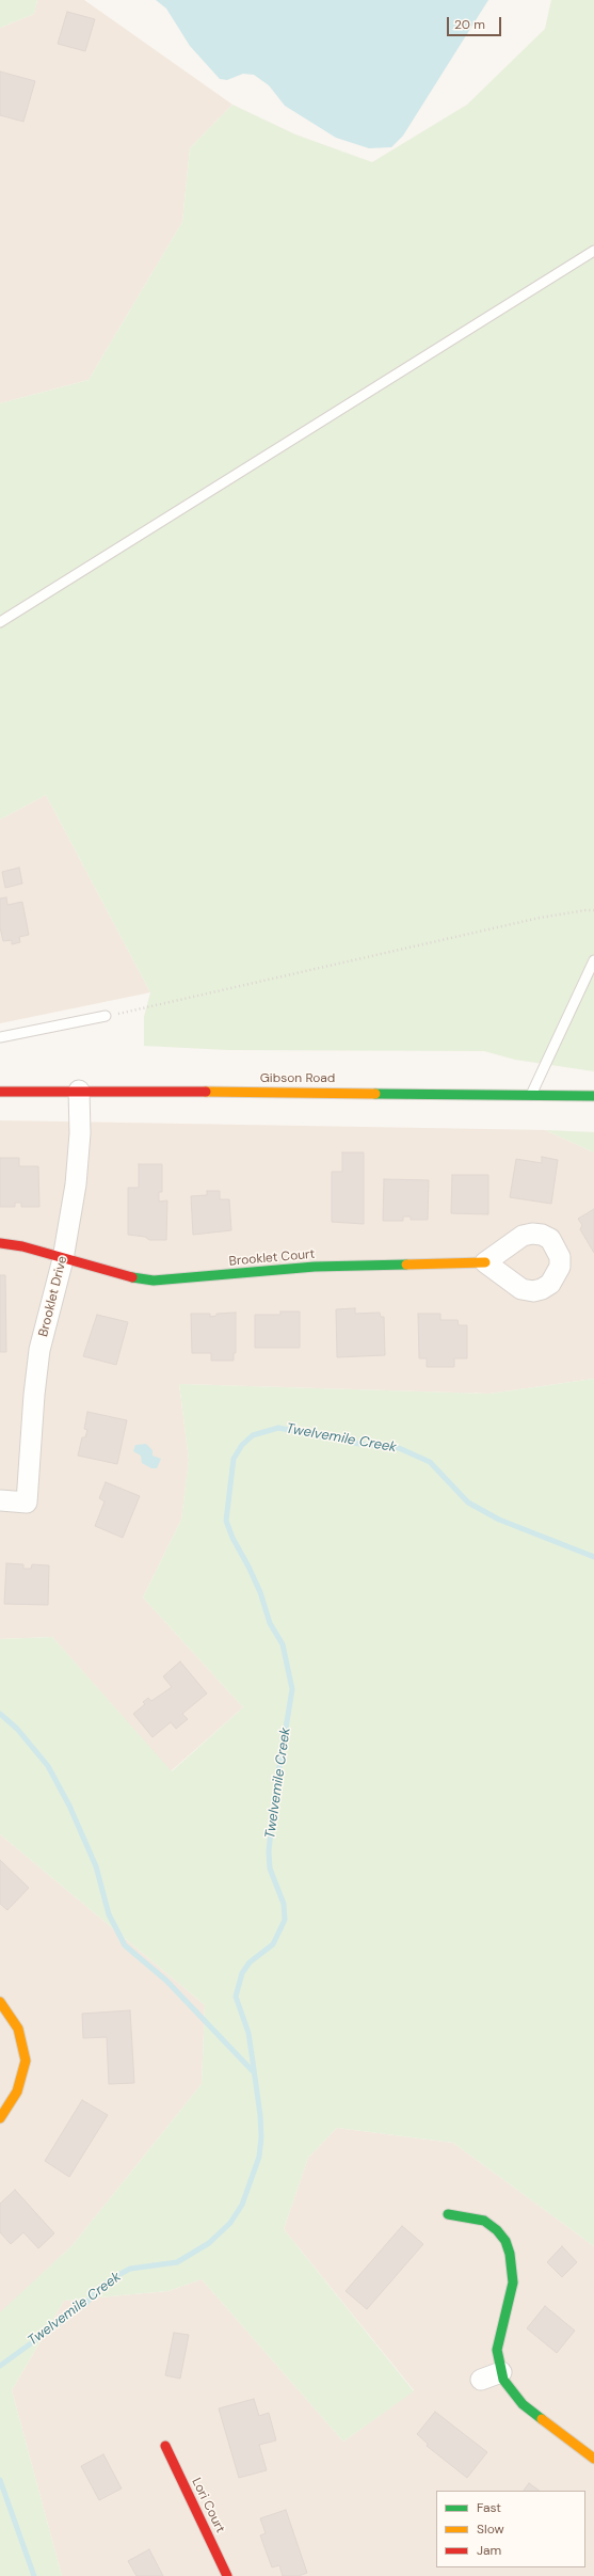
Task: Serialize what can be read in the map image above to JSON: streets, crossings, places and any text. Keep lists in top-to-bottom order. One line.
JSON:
{"streets":{"street":["Gibson Road","Brooklet Court","Brooklet Drive","Lori Court"]},"crossings":[["Gibson Road","Brooklet Drive"],["Brooklet Court","Brooklet Drive"]],"water":["Twelvemile Creek"],"legend":["Fast","Slow","Jam"],"scale_bar":"20 m"}
